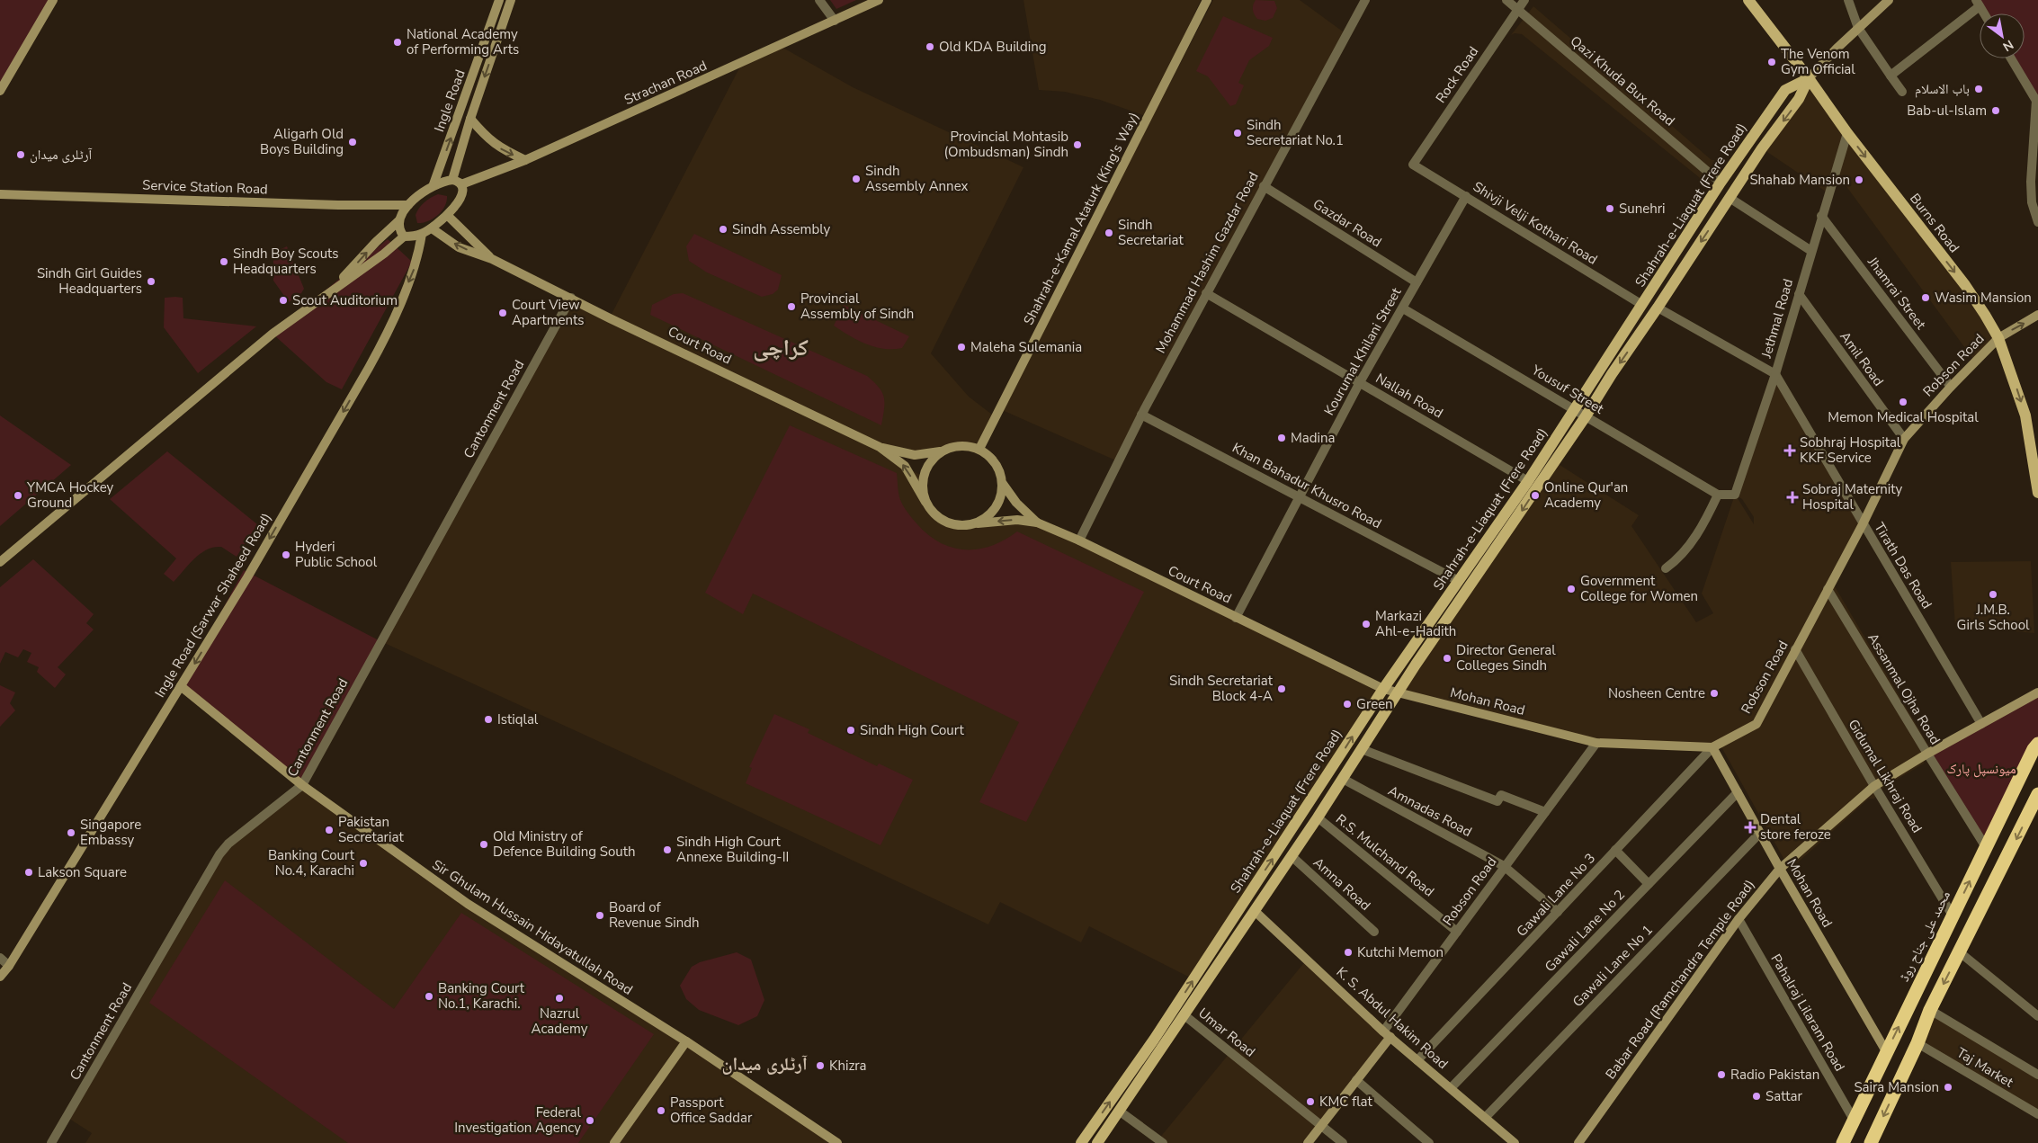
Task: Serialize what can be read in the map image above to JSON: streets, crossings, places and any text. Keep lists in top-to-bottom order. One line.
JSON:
{"streets":{"highway":["محمد علی جناح روڈ"],"main road":["Strachan Road","Ingle Road","Service Station Road","Shahrah-e-Liaquat (Frere Road)","Shahrah-e-Kamal Ataturk (King's Way)","Burns Road","Court Road","Robson Road","Ingle Road (Sarwar Shaheed Road)","Mohan Road","Sir Ghulam Hussain Hidayatullah Road","Babar Road (Ramchandra Temple Road)","K. S. Abdul Hakim Road"],"street":["Rock Road","Qazi Khuda Bux Road","Gazdar Road","Shivji Velji Kothari Road","Mohammad Hashim Gazdar Road","Jhamrai Street","Jethmal Road","Kourumal Khilani Street","Amil Road","Yousuf Street","Nallah Road","Cantonment Road","Khan Bahadur Khusro Road","Tirath Das Road","Assanmal Ojha Road","Gidumal Likhraj Road","Amnadas Road","R.S. Mulchand Road","Amna Road","Gawali Lane No 3","Gawali Lane No 2","Gawali Lane No 1","Pahalraj Lilaram Road","Umar Road","Taj Market"]},"crossings":[["Rock Road","Qazi Khuda Bux Road"],["Rock Road","Shivji Velji Kothari Road"],["Qazi Khuda Bux Road","Shahrah-e-Liaquat (Frere Road)"],["Shahrah-e-Liaquat (Frere Road)","Shivji Velji Kothari Road"],["Shahrah-e-Liaquat (Frere Road)","Burns Road"],["Shahrah-e-Liaquat (Frere Road)","Court Road"],["Shahrah-e-Liaquat (Frere Road)","Yousuf Street"],["Shahrah-e-Liaquat (Frere Road)","Nallah Road"],["Shahrah-e-Liaquat (Frere Road)","Khan Bahadur Khusro Road"],["Shahrah-e-Liaquat (Frere Road)","Mohan Road"],["Shahrah-e-Liaquat (Frere Road)","Amnadas Road"],["Shahrah-e-Liaquat (Frere Road)","R.S. Mulchand Road"],["Shahrah-e-Liaquat (Frere Road)","Amna Road"],["Shahrah-e-Liaquat (Frere Road)","K. S. Abdul Hakim Road"],["Shahrah-e-Liaquat (Frere Road)","Umar Road"],["Shahrah-e-Kamal Ataturk (King's Way)","Court Road"],["Gazdar Road","Mohammad Hashim Gazdar Road"],["Gazdar Road","Kourumal Khilani Street"],["Shivji Velji Kothari Road","Kourumal Khilani Street"],["Burns Road","Jethmal Road"],["Burns Road","Robson Road"],["Mohammad Hashim Gazdar Road","Court Road"],["Mohammad Hashim Gazdar Road","Nallah Road"],["Mohammad Hashim Gazdar Road","Khan Bahadur Khusro Road"],["Jhamrai Street","Jethmal Road"],["Jhamrai Street","Robson Road"],["Jethmal Road","Amil Road"],["Jethmal Road","Yousuf Street"],["Jethmal Road","Tirath Das Road"],["Court Road","Kourumal Khilani Street"],["Court Road","Cantonment Road"],["Court Road","Mohan Road"],["Kourumal Khilani Street","Yousuf Street"],["Kourumal Khilani Street","Nallah Road"],["Kourumal Khilani Street","Khan Bahadur Khusro Road"],["Amil Road","Robson Road"],["Robson Road","Tirath Das Road"],["Robson Road","Assanmal Ojha Road"],["Robson Road","Mohan Road"],["Robson Road","Gidumal Likhraj Road"],["Robson Road","Amnadas Road"],["Robson Road","R.S. Mulchand Road"],["Robson Road","Gawali Lane No 3"],["Robson Road","K. S. Abdul Hakim Road"],["Robson Road","Umar Road"],["Cantonment Road","Sir Ghulam Hussain Hidayatullah Road"],["Tirath Das Road","Babar Road (Ramchandra Temple Road)"],["Ingle Road (Sarwar Shaheed Road)","Sir Ghulam Hussain Hidayatullah Road"],["Assanmal Ojha Road","محمد علی جناح روڈ"],["Assanmal Ojha Road","Babar Road (Ramchandra Temple Road)"],["Mohan Road","Gawali Lane No 3"],["Mohan Road","Gawali Lane No 2"],["Mohan Road","محمد علی جناح روڈ"],["Mohan Road","Gawali Lane No 1"],["Mohan Road","Babar Road (Ramchandra Temple Road)"],["Gidumal Likhraj Road","محمد علی جناح روڈ"],["Gidumal Likhraj Road","Babar Road (Ramchandra Temple Road)"],["Amnadas Road","Gawali Lane No 3"],["Gawali Lane No 3","K. S. Abdul Hakim Road"],["Gawali Lane No 2","K. S. Abdul Hakim Road"],["محمد علی جناح روڈ","Pahalraj Lilaram Road"],["Gawali Lane No 1","K. S. Abdul Hakim Road"],["Babar Road (Ramchandra Temple Road)","Pahalraj Lilaram Road"]],"one_way":["Burns Road"],"districts":["کراچی","آرٹلری میدان"],"parks":["میونسپل پارک"],"places":{"other":["National Academy of Performing Arts","Old KDA Building","The Venom Gym Official","باب الاسلام","Bab-ul-Islam","Sindh Secretariat No.1","Aligarh Old Boys Building","Provincial Mohtasib (Ombudsman) Sindh","آرٹلری میدان","Sindh Assembly Annex","Shahab Mansion","Sunehri","Sindh Assembly","Sindh Secretariat","Sindh Boy Scouts Headquarters","Sindh Girl Guides Headquarters","Wasim Mansion","Scout Auditorium","Provincial Assembly of Sindh","Court View Apartments","Maleha Sulemania","Memon Medical Hospital","Madina","YMCA Hockey Ground","Online Qur'an Academy","Hyderi Public School","Government College for Women","J.M.B. Girls School","Markazi Ahl-e-Hadith","Director General Colleges Sindh","Sindh Secretariat Block 4-A","Nosheen Centre","Green","Istiqlal","Sindh High Court","Pakistan Secretariat","Singapore Embassy","Old Ministry of Defence Building South","Sindh High Court Annexe Building-II","Banking Court No.4, Karachi","Lakson Square","Board of Revenue Sindh","Kutchi Memon","Banking Court No.1, Karachi.","Nazrul Academy","Khizra","Radio Pakistan","Saira Mansion","Sattar","KMC flat","Passport Office Saddar","Federal Investigation Agency"],"health":["Sobhraj Hospital KKF Service","Sobraj Maternity Hospital","Dental store feroze"]},"north":"bottom right"}
